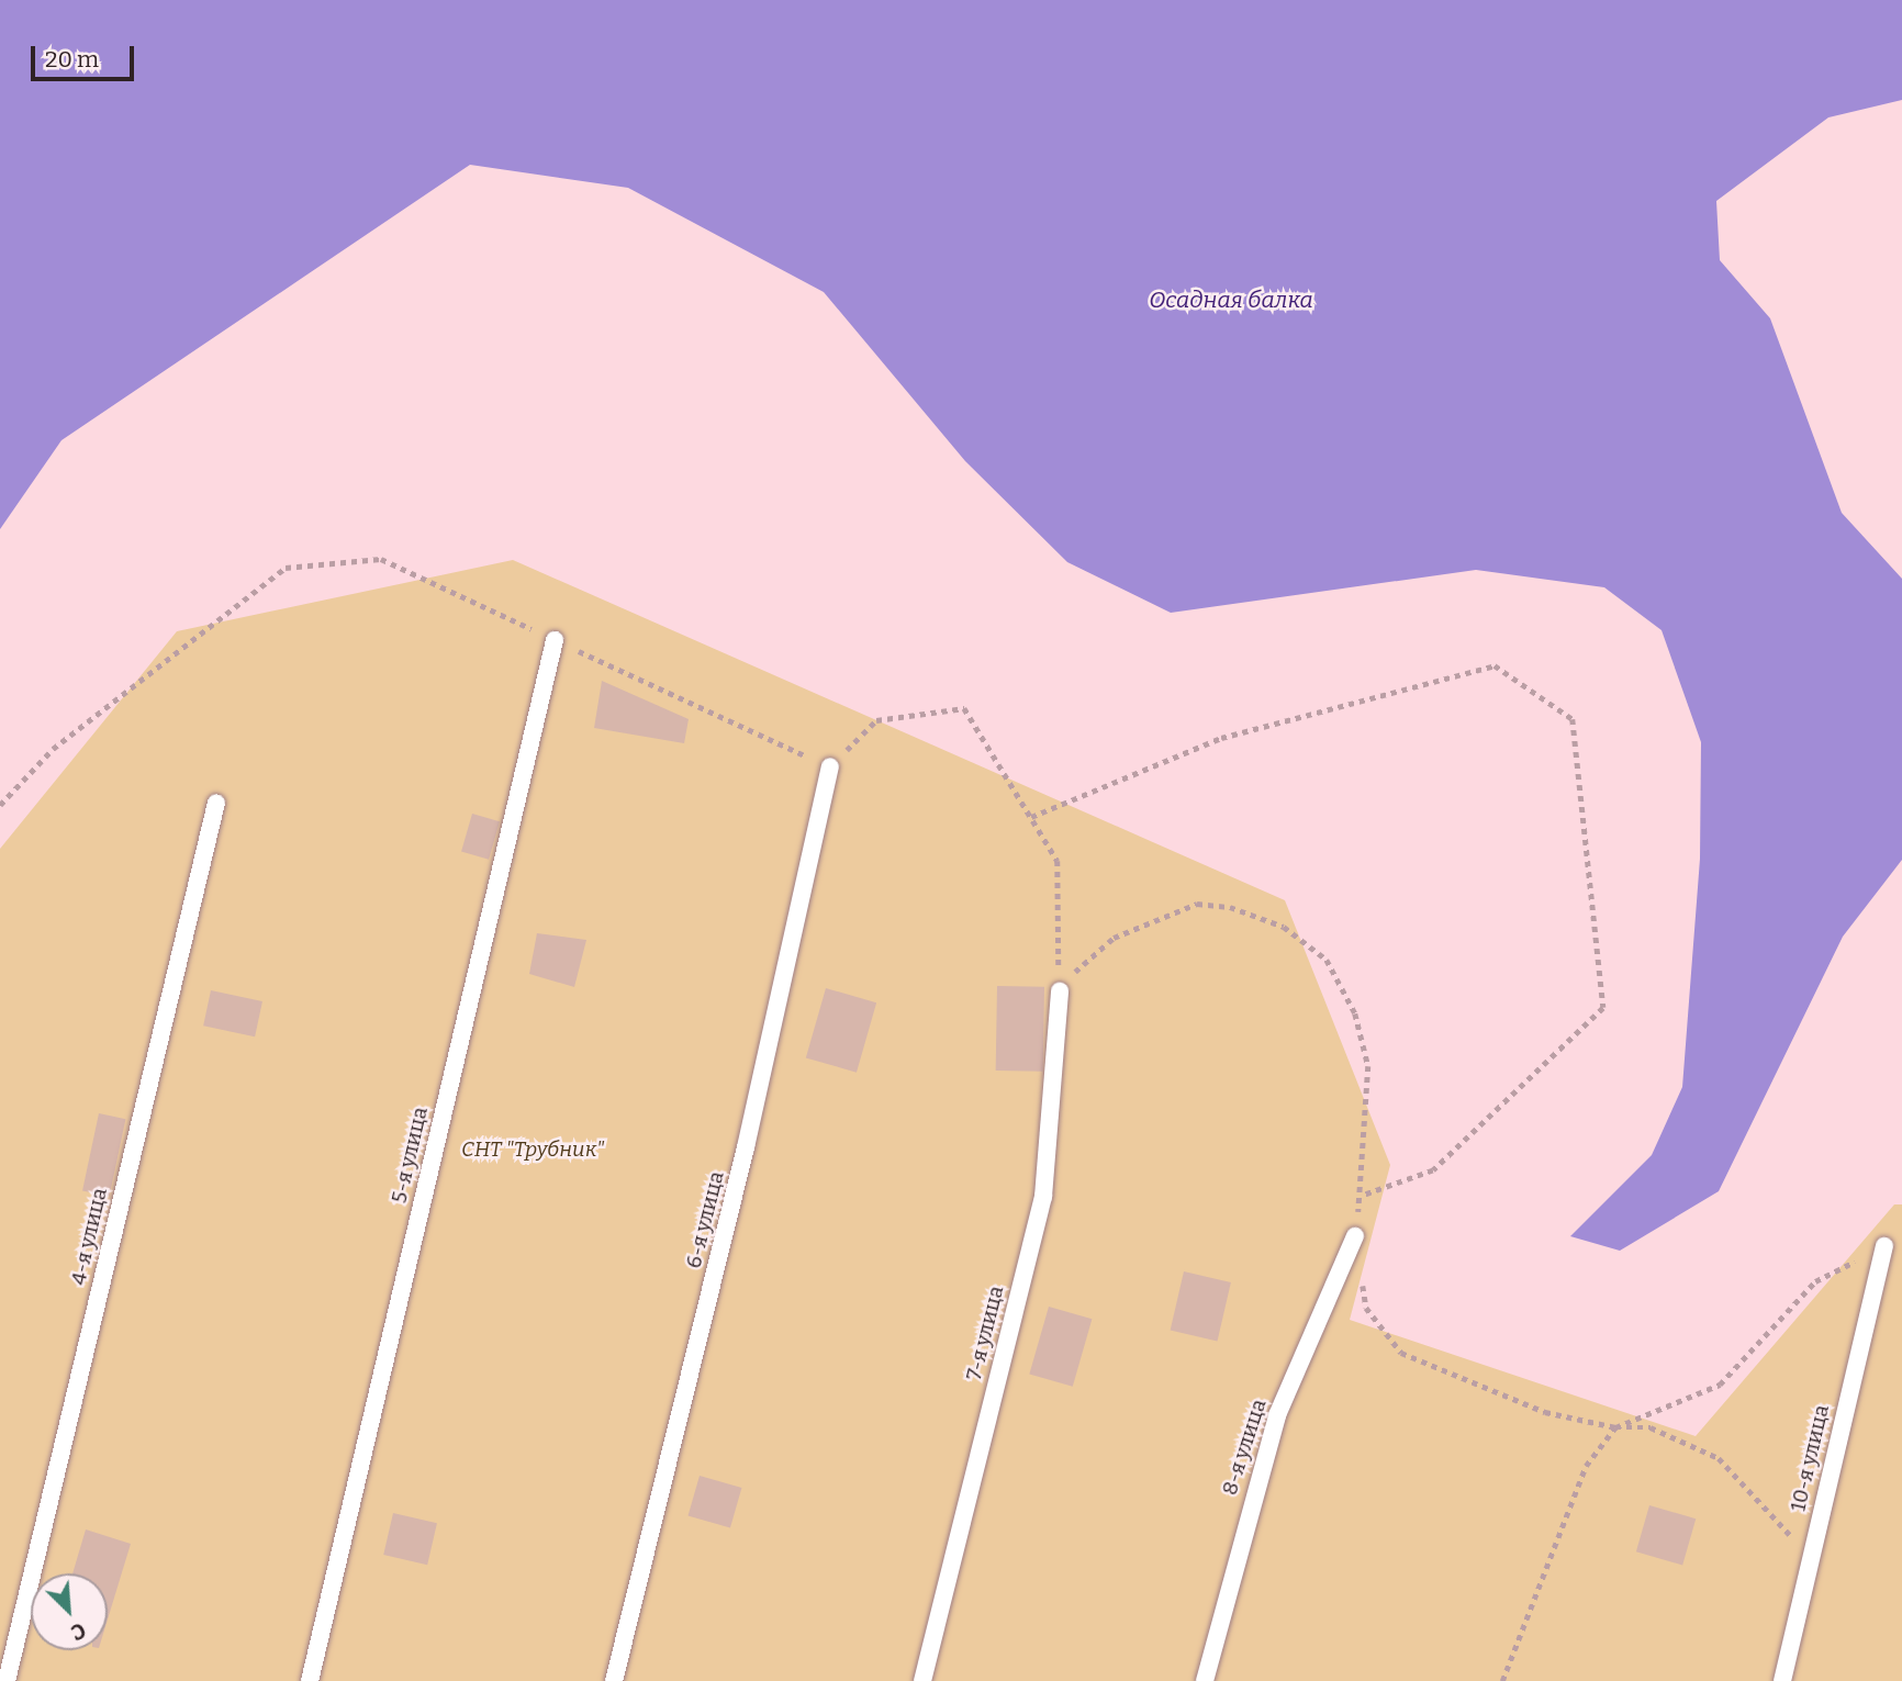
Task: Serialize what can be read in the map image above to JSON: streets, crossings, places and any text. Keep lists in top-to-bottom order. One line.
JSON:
{"streets":{"lane":["5-я улица","6-я улица","4-я улица","7-я улица","8-я улица","10-я улица"]},"water":["Осадная балка"],"parks":["СНТ \"Трубник\""],"scale_bar":"20 m","north":"bottom right"}
